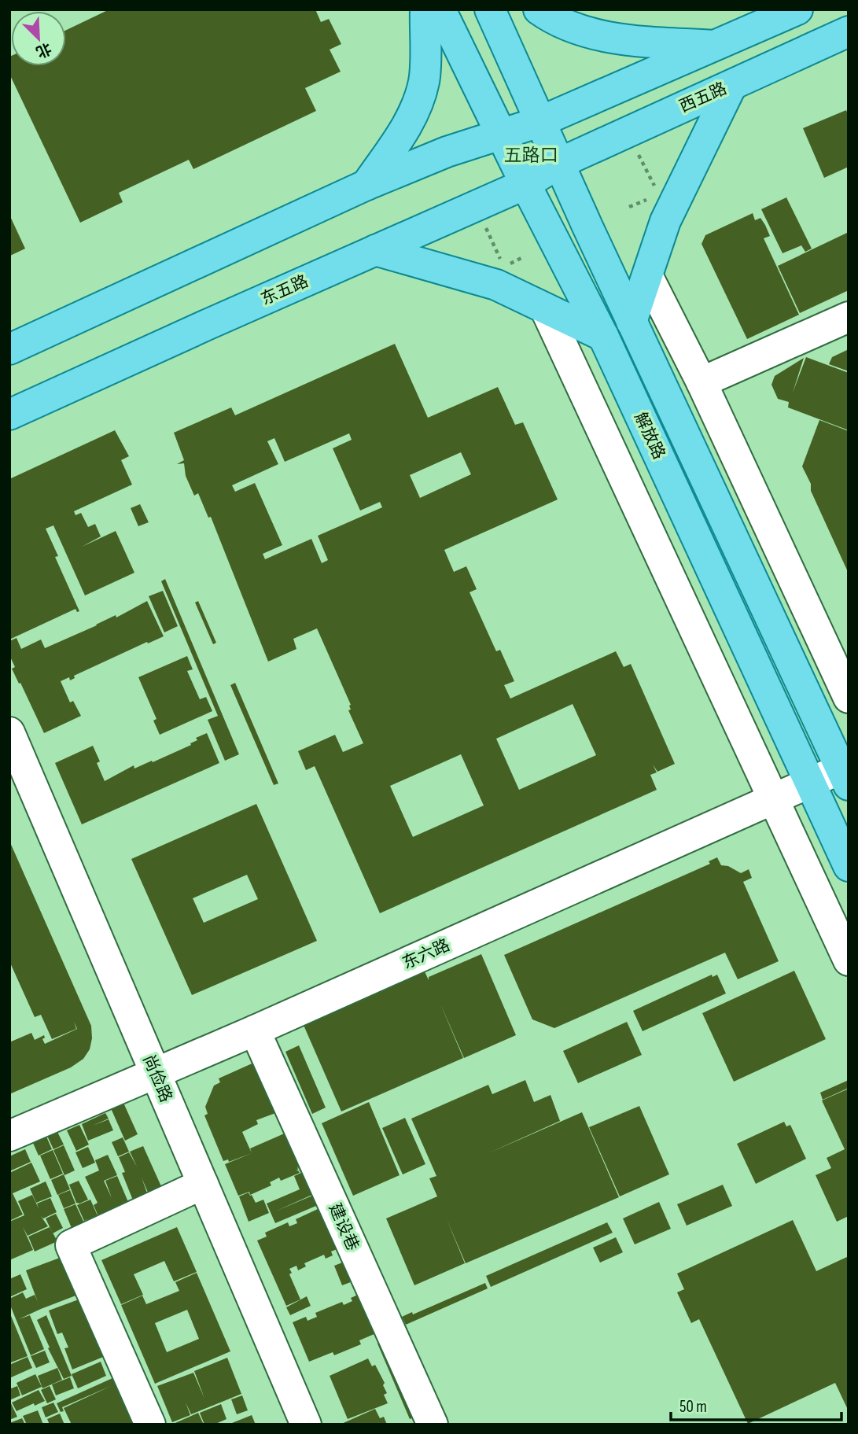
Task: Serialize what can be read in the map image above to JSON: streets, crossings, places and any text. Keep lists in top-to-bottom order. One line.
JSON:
{"streets":{"main road":["西五路","东五路","解放路"],"street":["东六路","尚俭路","建设巷"]},"crossings":[["西五路","东五路"],["西五路","解放路"],["东五路","解放路"],["解放路","东六路"],["东六路","尚俭路"],["东六路","建设巷"]],"districts":["五路口"],"scale_bar":"50 m","north":"bottom right"}
